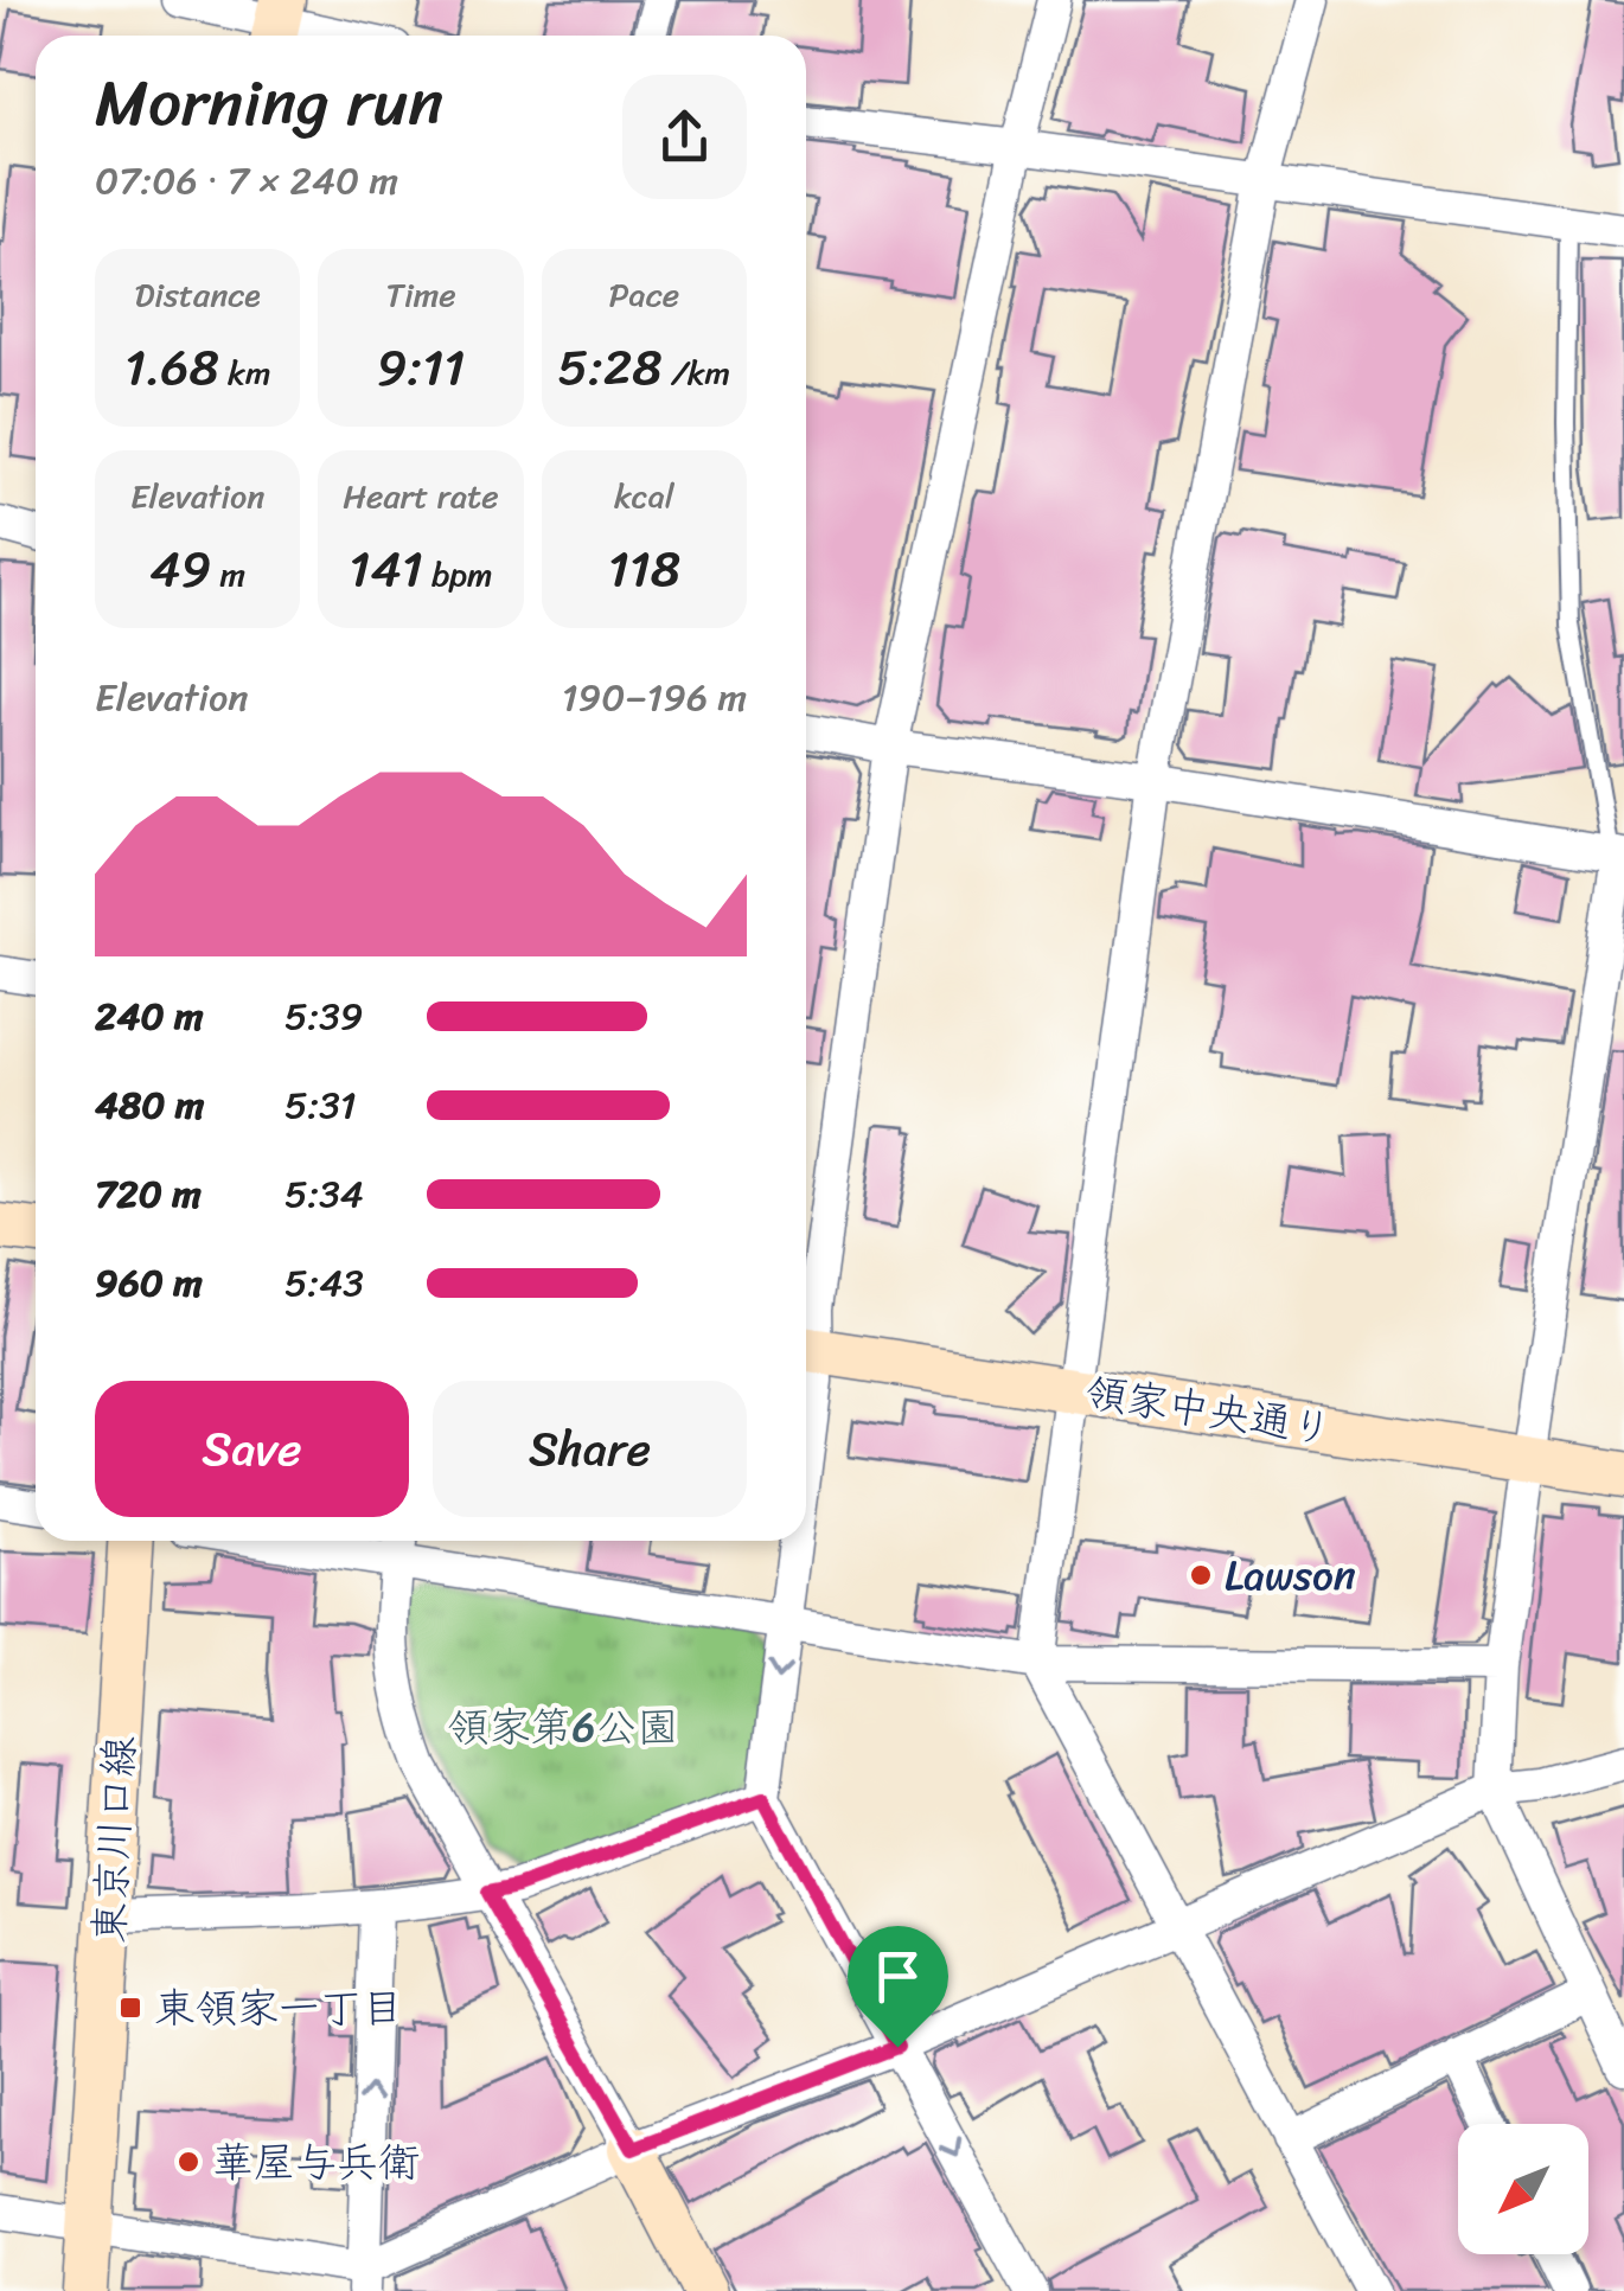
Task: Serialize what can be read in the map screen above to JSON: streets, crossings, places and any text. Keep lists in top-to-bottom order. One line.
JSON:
{"streets":{"street":["領家中央通り","東京川口線"]},"parks":["領家第6公園"],"places":{"other":["Lawson","華屋与兵衛"],"transit":["東領家一丁目"]},"north":"bottom left","page":{"heading":["Morning run","07:06 · 7 × 240 m"],"stats":[["Distance","1.68 km"],["Time","9:11"],["Pace","5:28 /km"],["Elevation","49 m"],["Heart rate","141 bpm"],["kcal","118"]],"chart":["Elevation","190–196 m"],"list":[{"name":"240 m","note":"5:39"},{"name":"480 m","note":"5:31"},{"name":"720 m","note":"5:34"},{"name":"960 m","note":"5:43"}],"buttons":["Save","Share"]}}
